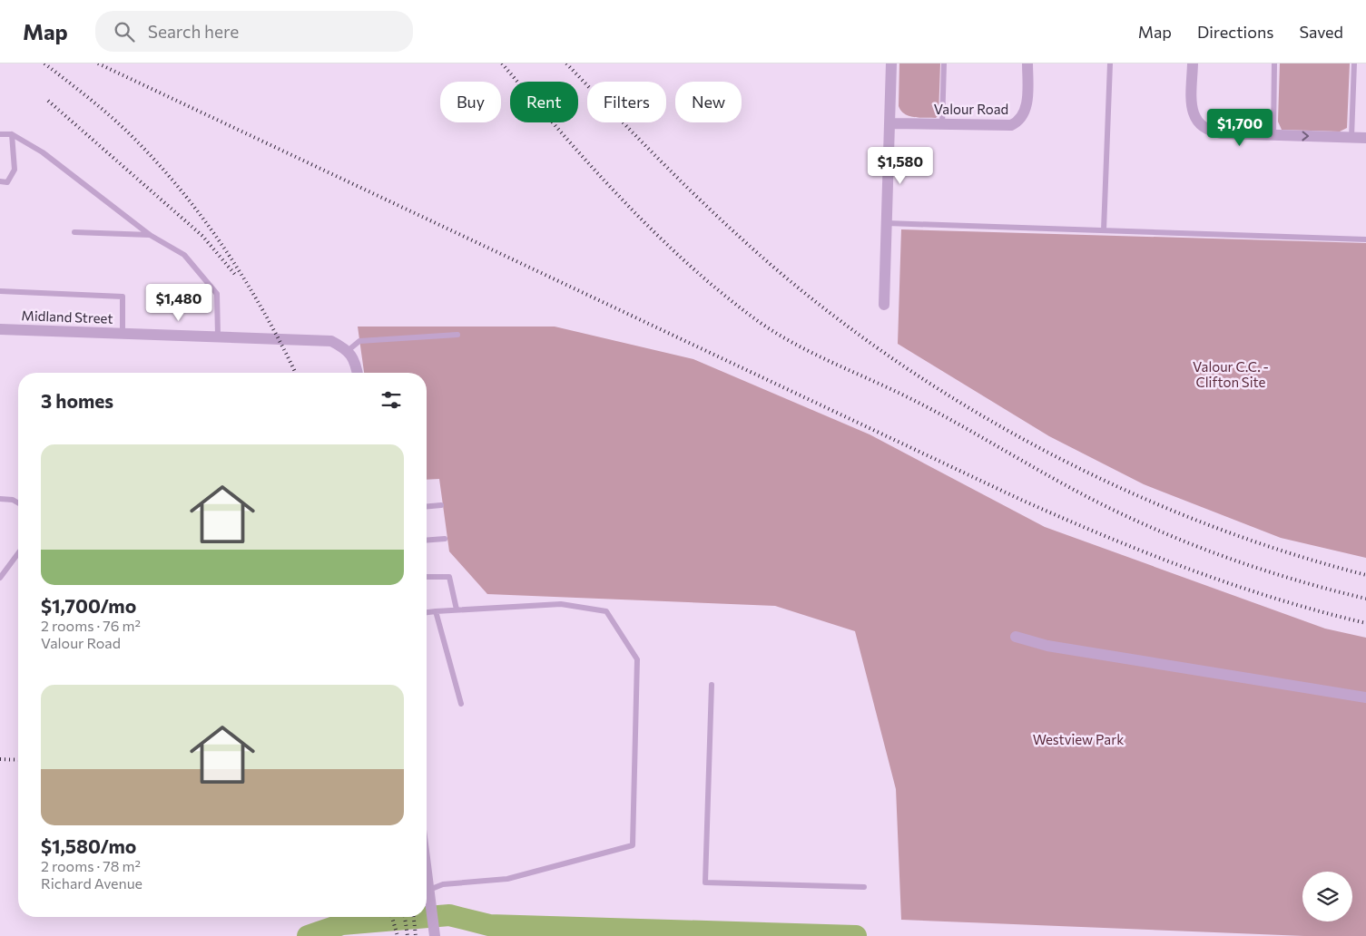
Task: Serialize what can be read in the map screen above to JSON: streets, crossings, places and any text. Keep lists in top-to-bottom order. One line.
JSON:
{"streets":{"street":["Valour Road","Midland Street"]},"parks":["Valour C.C. - Clifton Site","Westview Park"],"page":{"header":"Map","search":"Search here","nav":["Map","Directions","Saved"],"chip":["Buy","Rent","Filters","New"],"price":["$1,700","$1,580","$1,480"],"heading":"3 homes","list":[{"name":"$1,700/mo","note":"2 rooms · 76 m² · Valour Road"},{"name":"$1,580/mo","note":"2 rooms · 78 m² · Richard Avenue"}]}}
